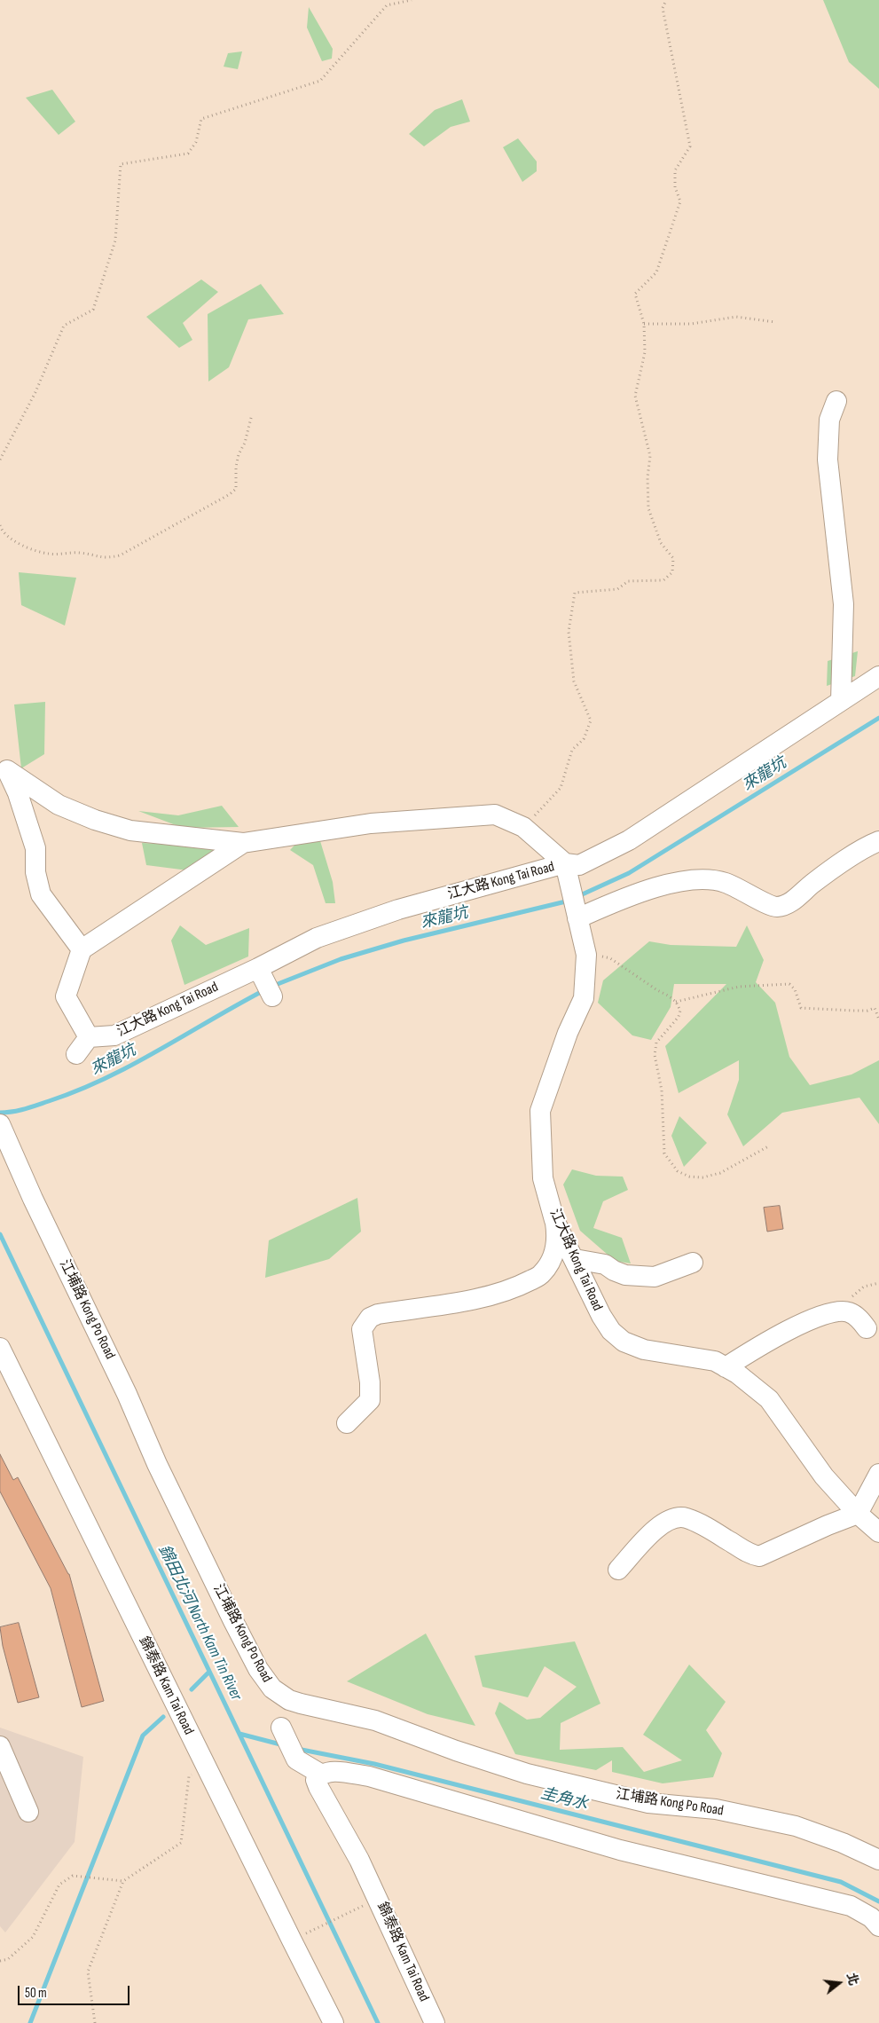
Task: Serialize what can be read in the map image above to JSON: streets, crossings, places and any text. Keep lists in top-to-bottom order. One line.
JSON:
{"streets":{"street":["江大路 Kong Tai Road","江埔路 Kong Po Road","錦泰路 Kam Tai Road"]},"water":["來龍坑","錦田北河 North Kam Tin River","圭角水"],"scale_bar":"50 m","north":"right"}
